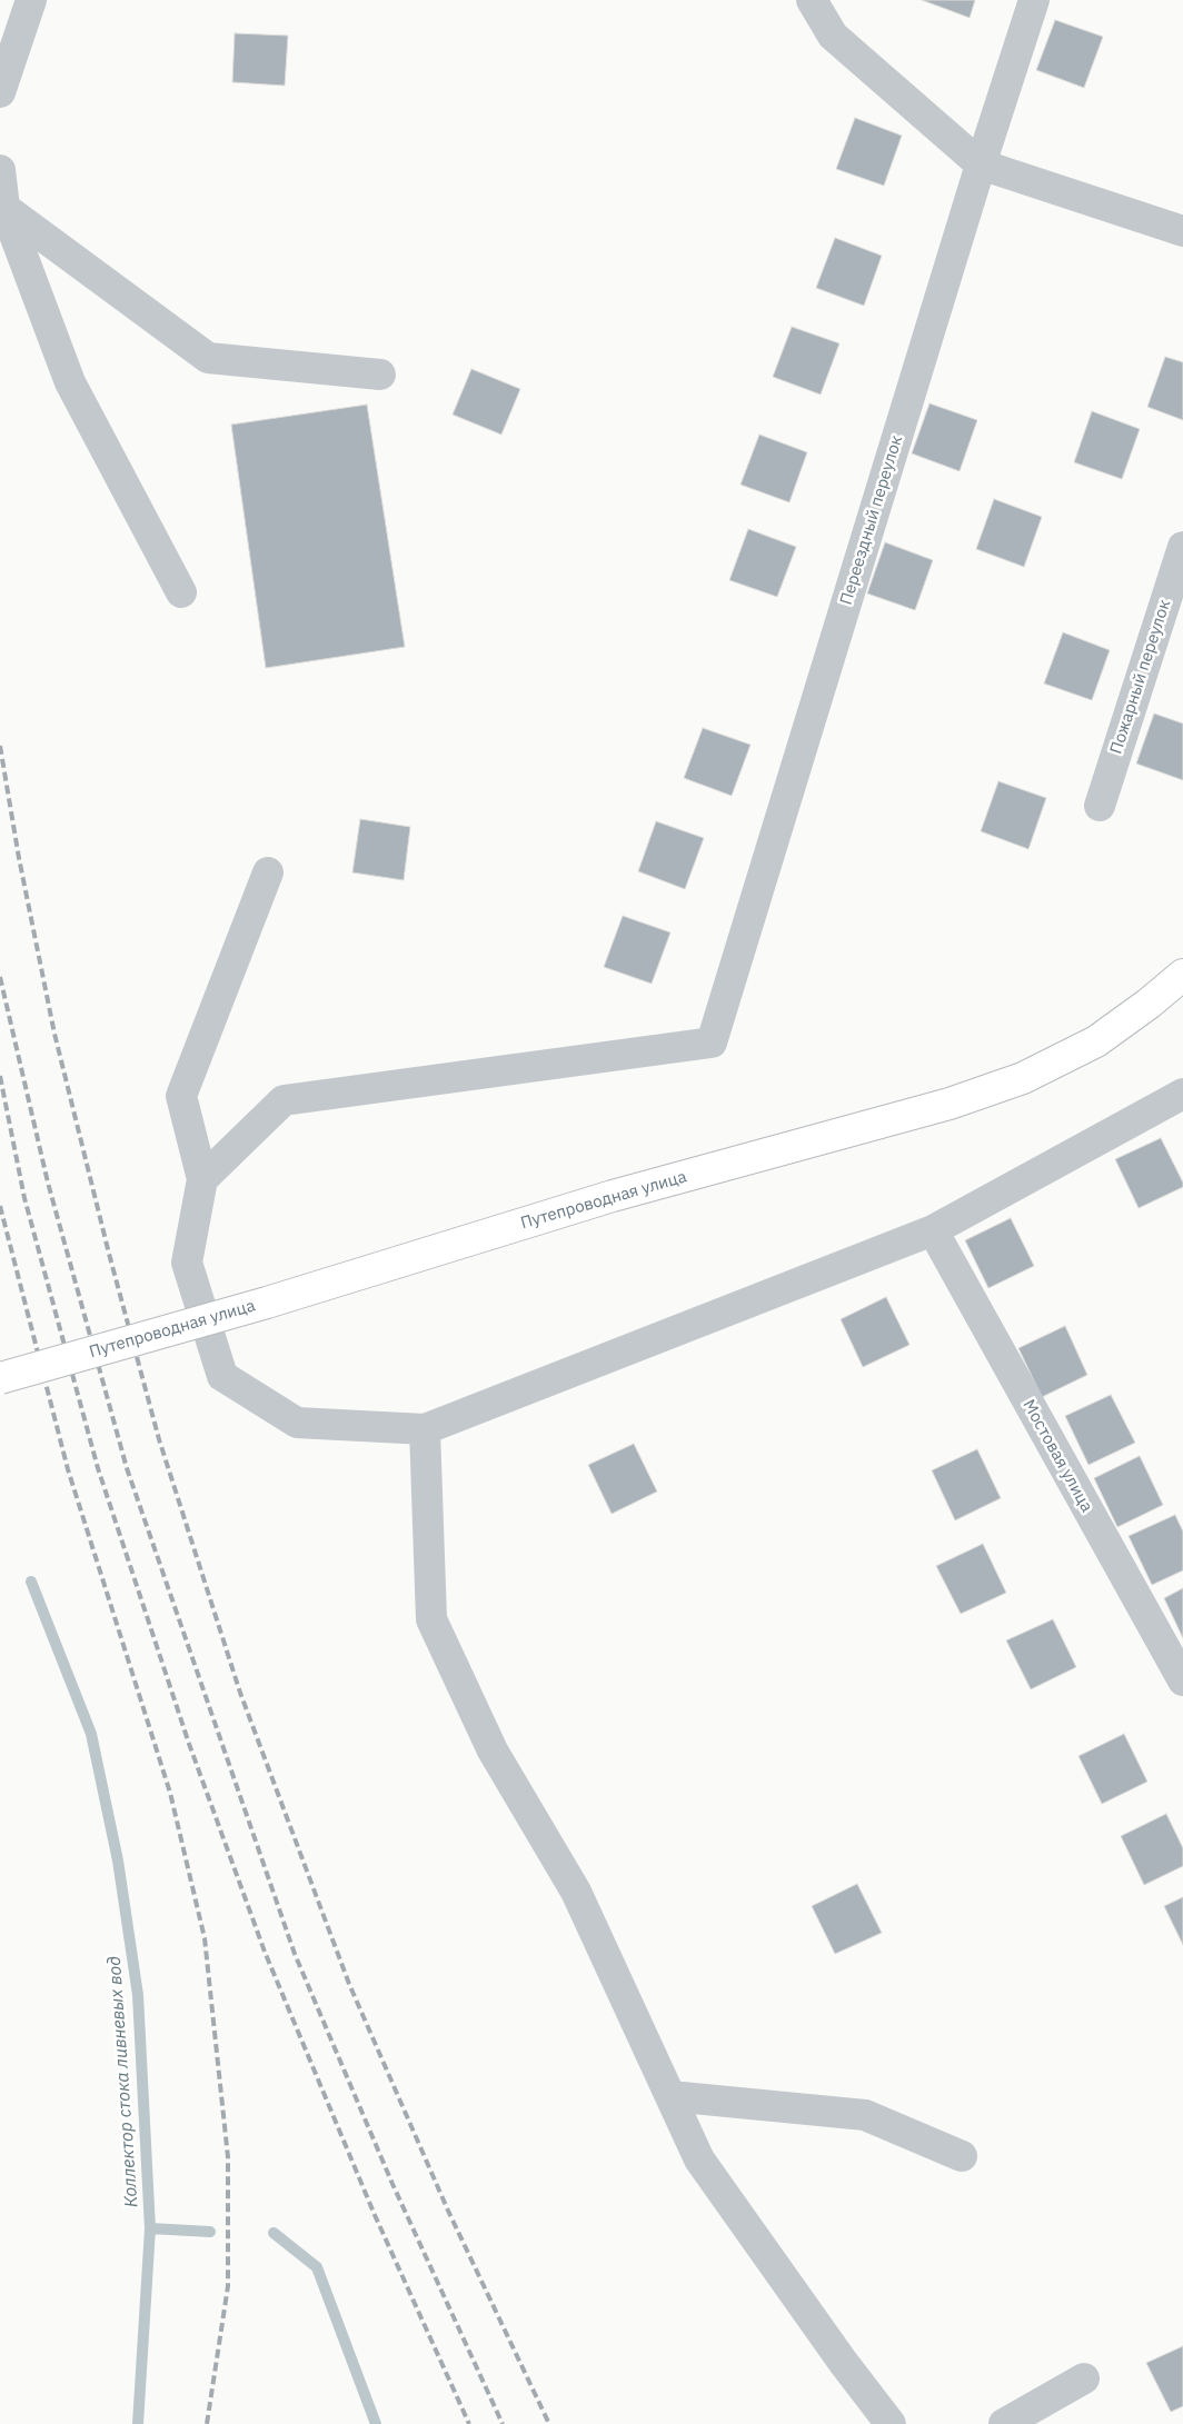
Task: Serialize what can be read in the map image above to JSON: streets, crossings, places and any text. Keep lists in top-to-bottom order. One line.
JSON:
{"streets":{"main road":["Путепроводная улица"],"street":["Переездный переулок","Пожарный переулок","Мостовая улица"]},"water":["Коллектор стока ливневых вод"]}
